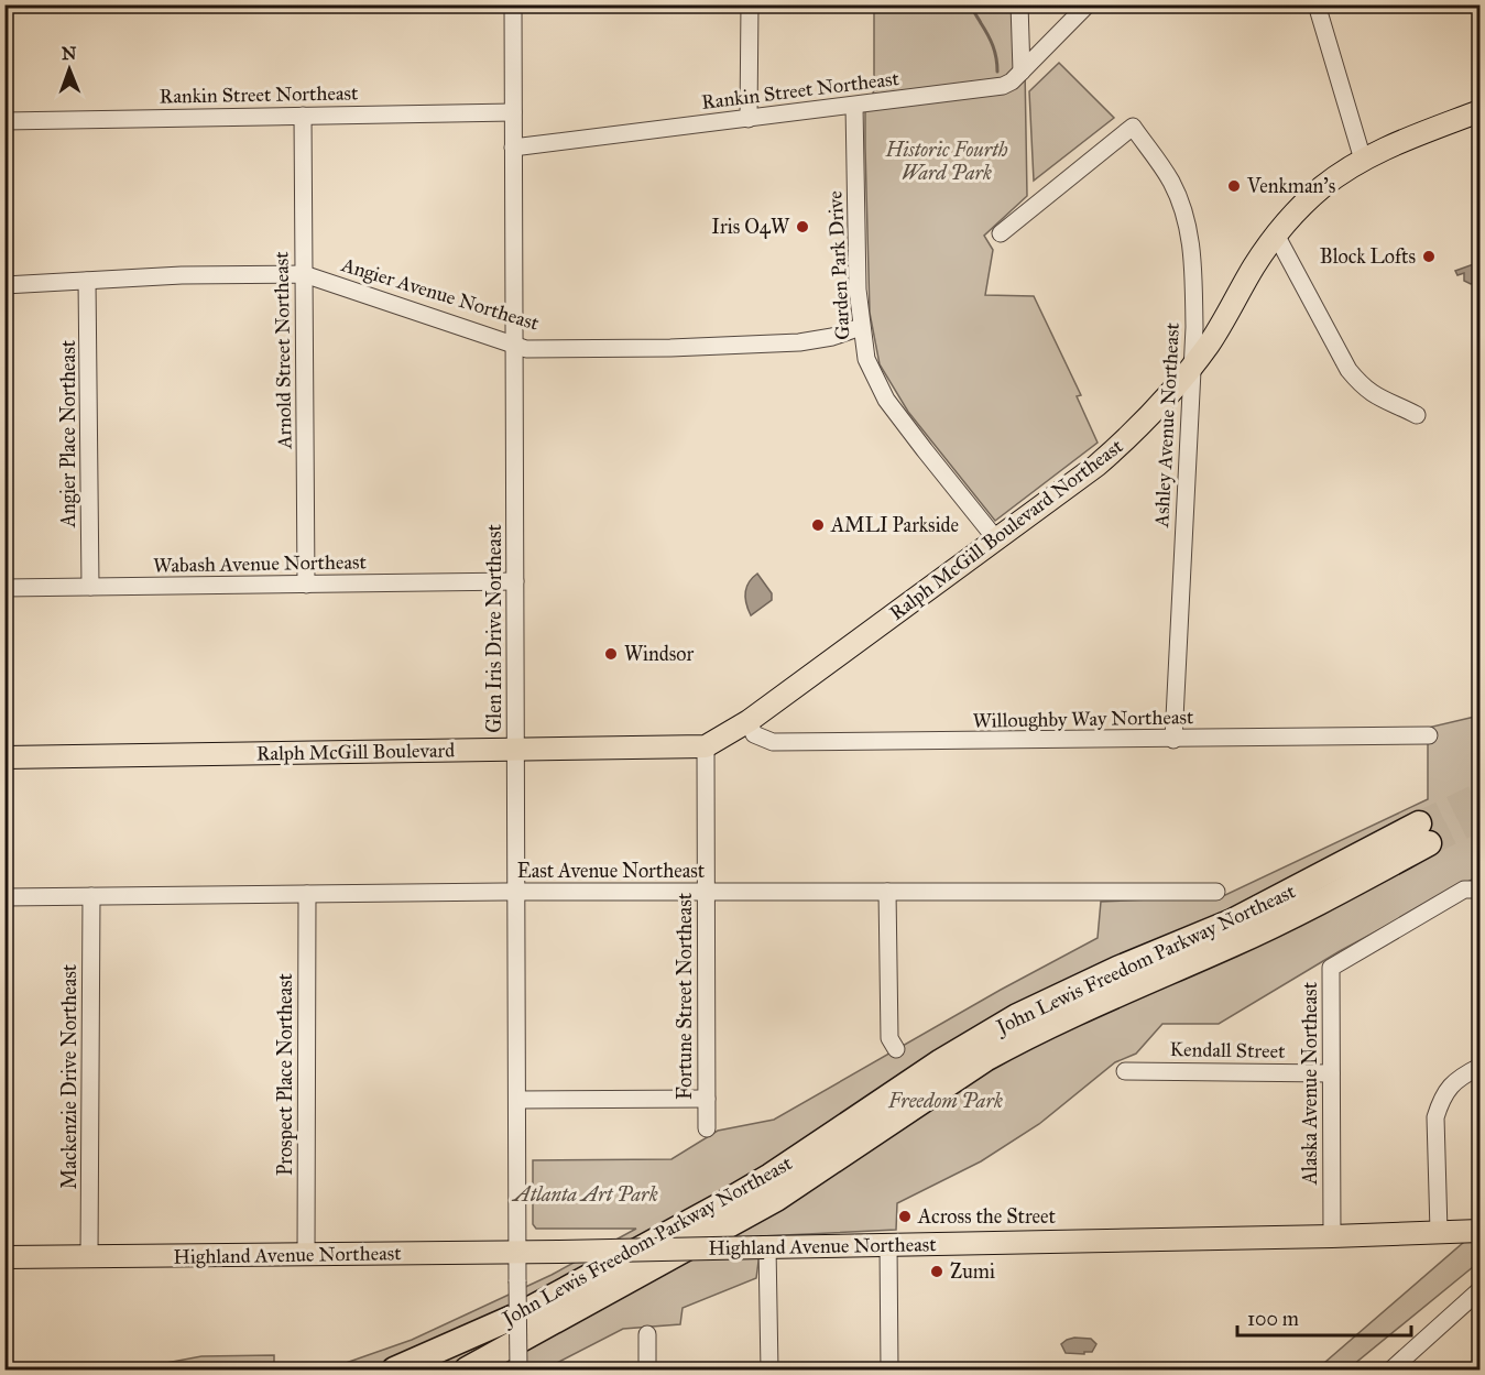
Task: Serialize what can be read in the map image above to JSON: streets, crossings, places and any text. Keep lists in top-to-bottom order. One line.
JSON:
{"streets":{"highway":["John Lewis Freedom Parkway Northeast"],"main road":["Ralph McGill Boulevard Northeast","Ralph McGill Boulevard","Highland Avenue Northeast"],"street":["Rankin Street Northeast","Garden Park Drive","Angier Avenue Northeast","Arnold Street Northeast","Ashley Avenue Northeast","Angier Place Northeast","Wabash Avenue Northeast","Glen Iris Drive Northeast","Willoughby Way Northeast","East Avenue Northeast","Fortune Street Northeast","Kendall Street","Prospect Place Northeast","Mackenzie Drive Northeast","Alaska Avenue Northeast"]},"crossings":[["Rankin Street Northeast","Garden Park Drive"],["Rankin Street Northeast","Arnold Street Northeast"],["Rankin Street Northeast","Glen Iris Drive Northeast"],["Garden Park Drive","Angier Avenue Northeast"],["Garden Park Drive","Ralph McGill Boulevard Northeast"],["Angier Avenue Northeast","Arnold Street Northeast"],["Angier Avenue Northeast","Angier Place Northeast"],["Angier Avenue Northeast","Glen Iris Drive Northeast"],["Arnold Street Northeast","Wabash Avenue Northeast"],["Ashley Avenue Northeast","Ralph McGill Boulevard Northeast"],["Ashley Avenue Northeast","Willoughby Way Northeast"],["Angier Place Northeast","Wabash Avenue Northeast"],["Ralph McGill Boulevard Northeast","Willoughby Way Northeast"],["Ralph McGill Boulevard Northeast","Ralph McGill Boulevard"],["Ralph McGill Boulevard Northeast","Fortune Street Northeast"],["Wabash Avenue Northeast","Glen Iris Drive Northeast"],["Glen Iris Drive Northeast","Ralph McGill Boulevard"],["Glen Iris Drive Northeast","East Avenue Northeast"],["Glen Iris Drive Northeast","Highland Avenue Northeast"],["Ralph McGill Boulevard","Fortune Street Northeast"],["East Avenue Northeast","Fortune Street Northeast"],["East Avenue Northeast","Prospect Place Northeast"],["East Avenue Northeast","Mackenzie Drive Northeast"],["Kendall Street","Alaska Avenue Northeast"],["Prospect Place Northeast","Highland Avenue Northeast"],["Mackenzie Drive Northeast","Highland Avenue Northeast"],["Alaska Avenue Northeast","Highland Avenue Northeast"]],"parks":["Historic Fourth Ward Park","Freedom Park","Atlanta Art Park"],"places":["Venkman's","Iris O4W","Block Lofts","AMLI Parkside","Windsor","Across the Street","Zumi"],"scale_bar":"100 m","north":"top"}
